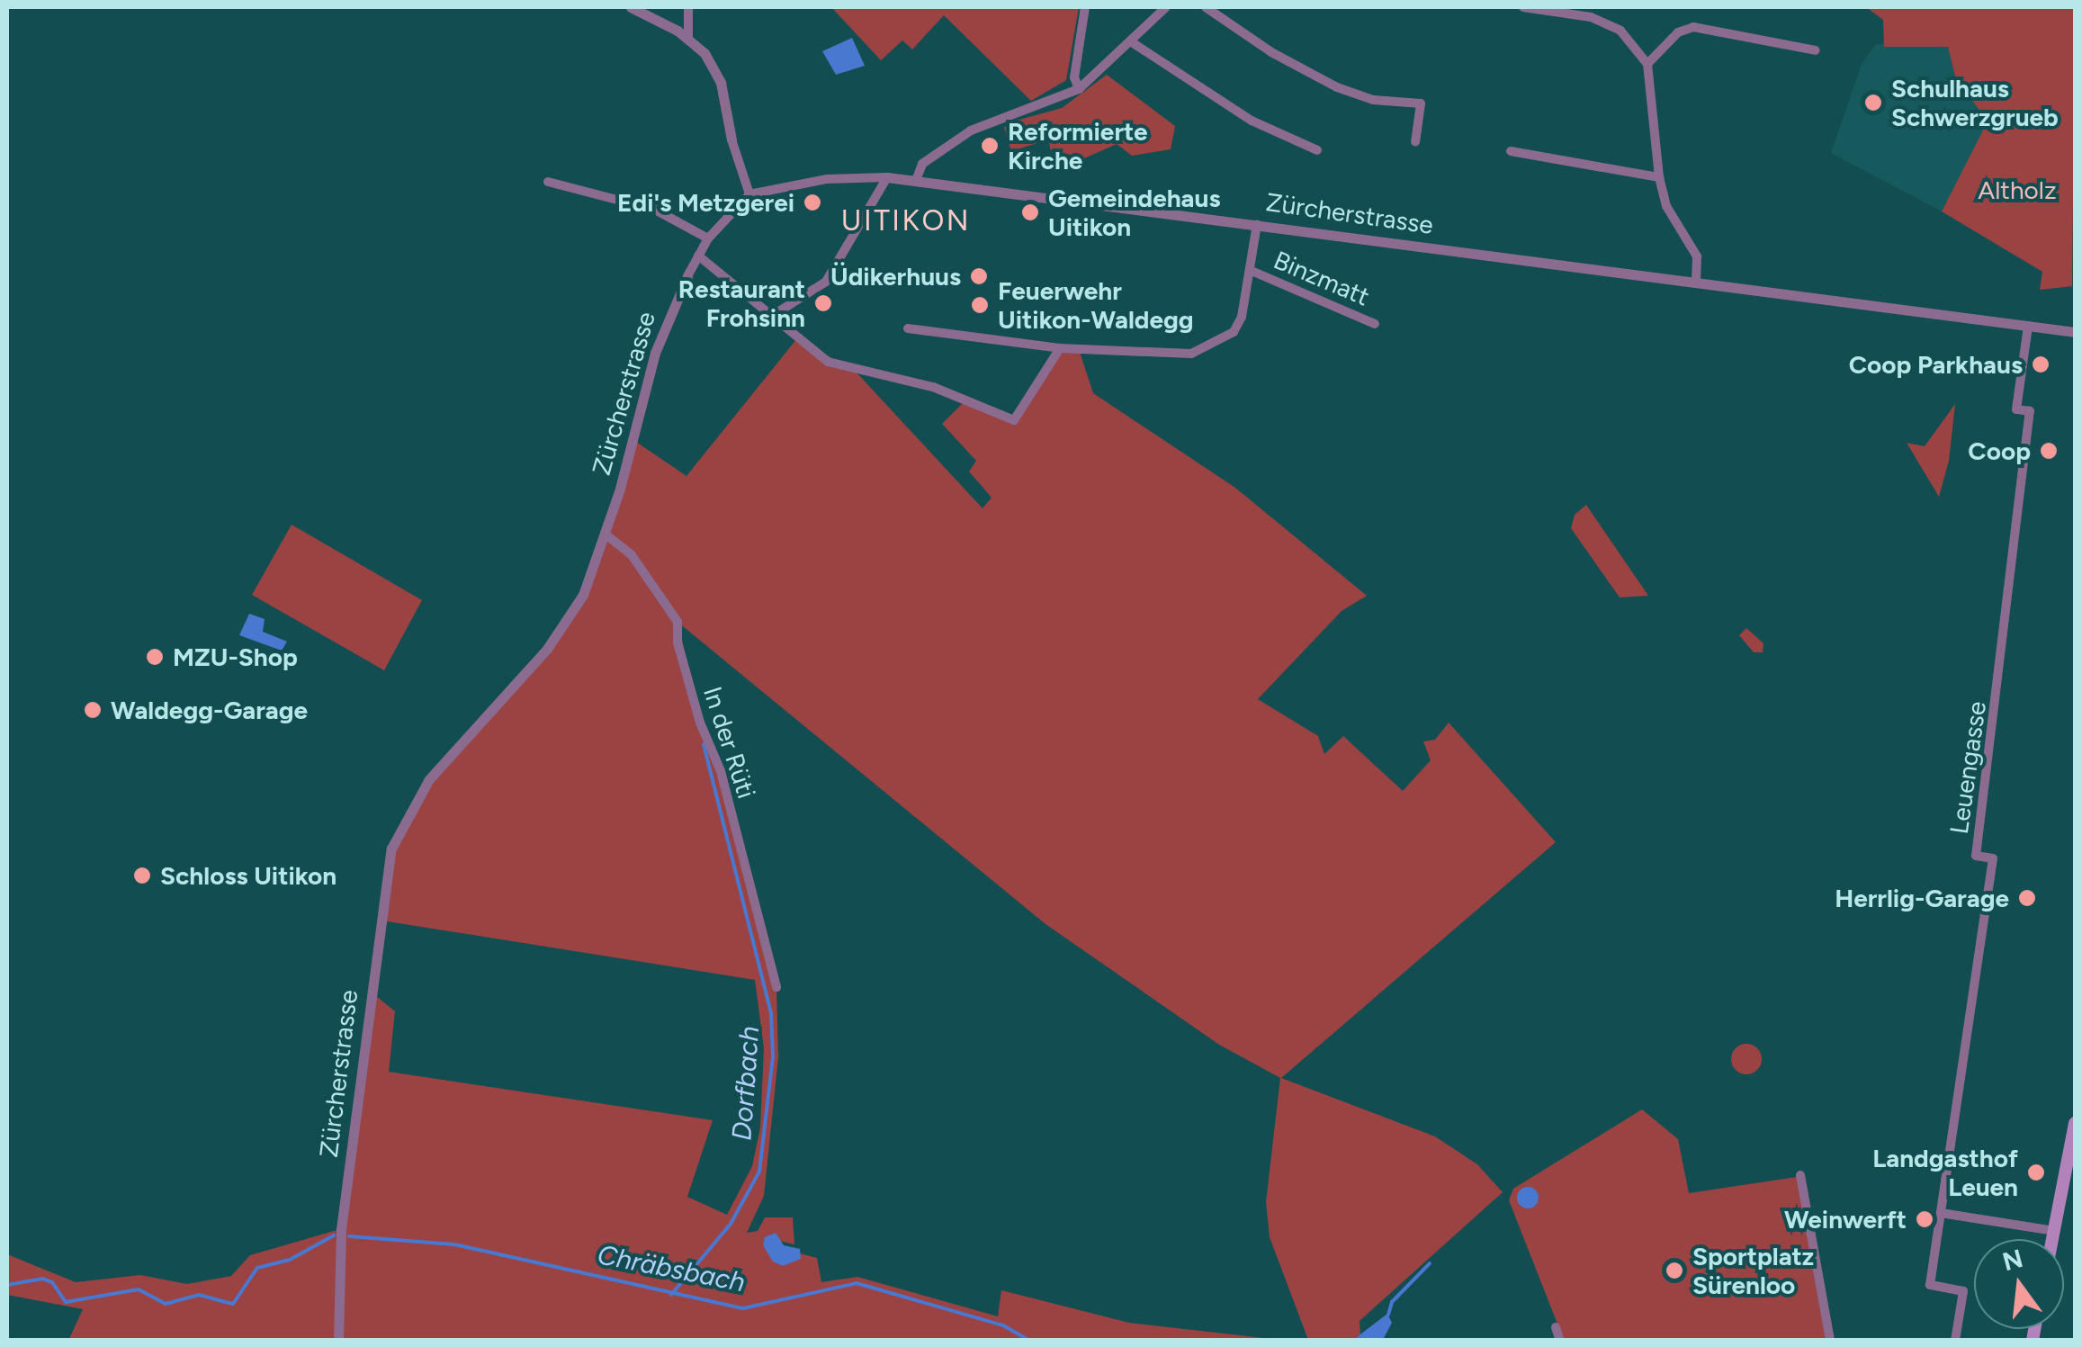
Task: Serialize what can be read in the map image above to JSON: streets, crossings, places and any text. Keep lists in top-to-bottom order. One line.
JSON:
{"streets":{"street":["Zürcherstrasse","Binzmatt","In der Rüti","Leuengasse"]},"crossings":[["Zürcherstrasse","In der Rüti"],["Zürcherstrasse","Leuengasse"]],"districts":["UITIKON"],"water":["Dorfbach","Chräbsbach"],"parks":["Altholz"],"places":["Schulhaus Schwerzgrueb","Reformierte Kirche","Edi's Metzgerei","Gemeindehaus Uitikon","Üdikerhuus","Restaurant Frohsinn","Feuerwehr Uitikon-Waldegg","Coop Parkhaus","Coop","MZU-Shop","Waldegg-Garage","Schloss Uitikon","Herrlig-Garage","Landgasthof Leuen","Weinwerft","Sportplatz Sürenloo"],"north":"top"}
